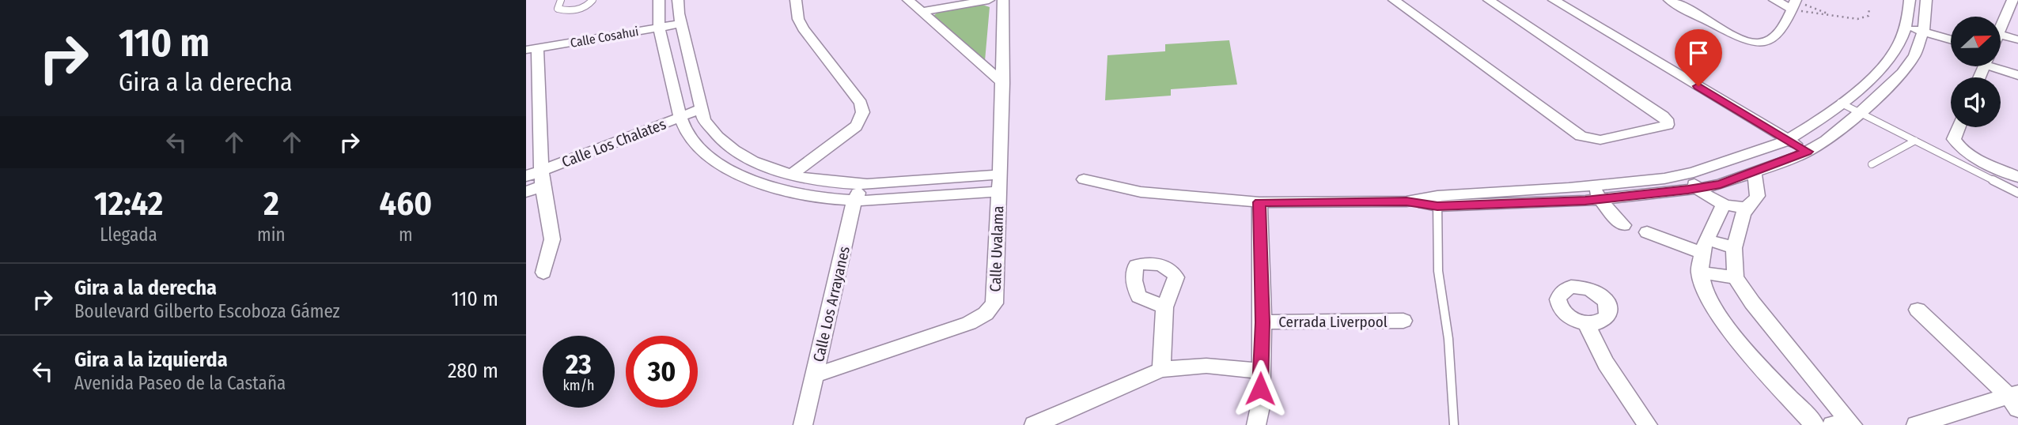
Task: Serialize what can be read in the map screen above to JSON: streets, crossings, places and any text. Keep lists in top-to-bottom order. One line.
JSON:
{"streets":{"street":["Calle Cosahui","Calle Los Chalates","Calle Uvalama","Calle Los Arrayanes","Cerrada Liverpool"]},"crossings":[["Calle Uvalama","Calle Los Arrayanes"]],"north":"right","page":{"turn":["110 m","Gira a la derecha"],"eta":["12:42","Llegada","2","min","460","m"],"list":[{"name":"Gira a la derecha","note":"Boulevard Gilberto Escoboza Gámez","value":"110 m"},{"name":"Gira a la izquierda","note":"Avenida Paseo de la Castaña","value":"280 m"}],"speed":"23 km/h","limit":"30"}}
